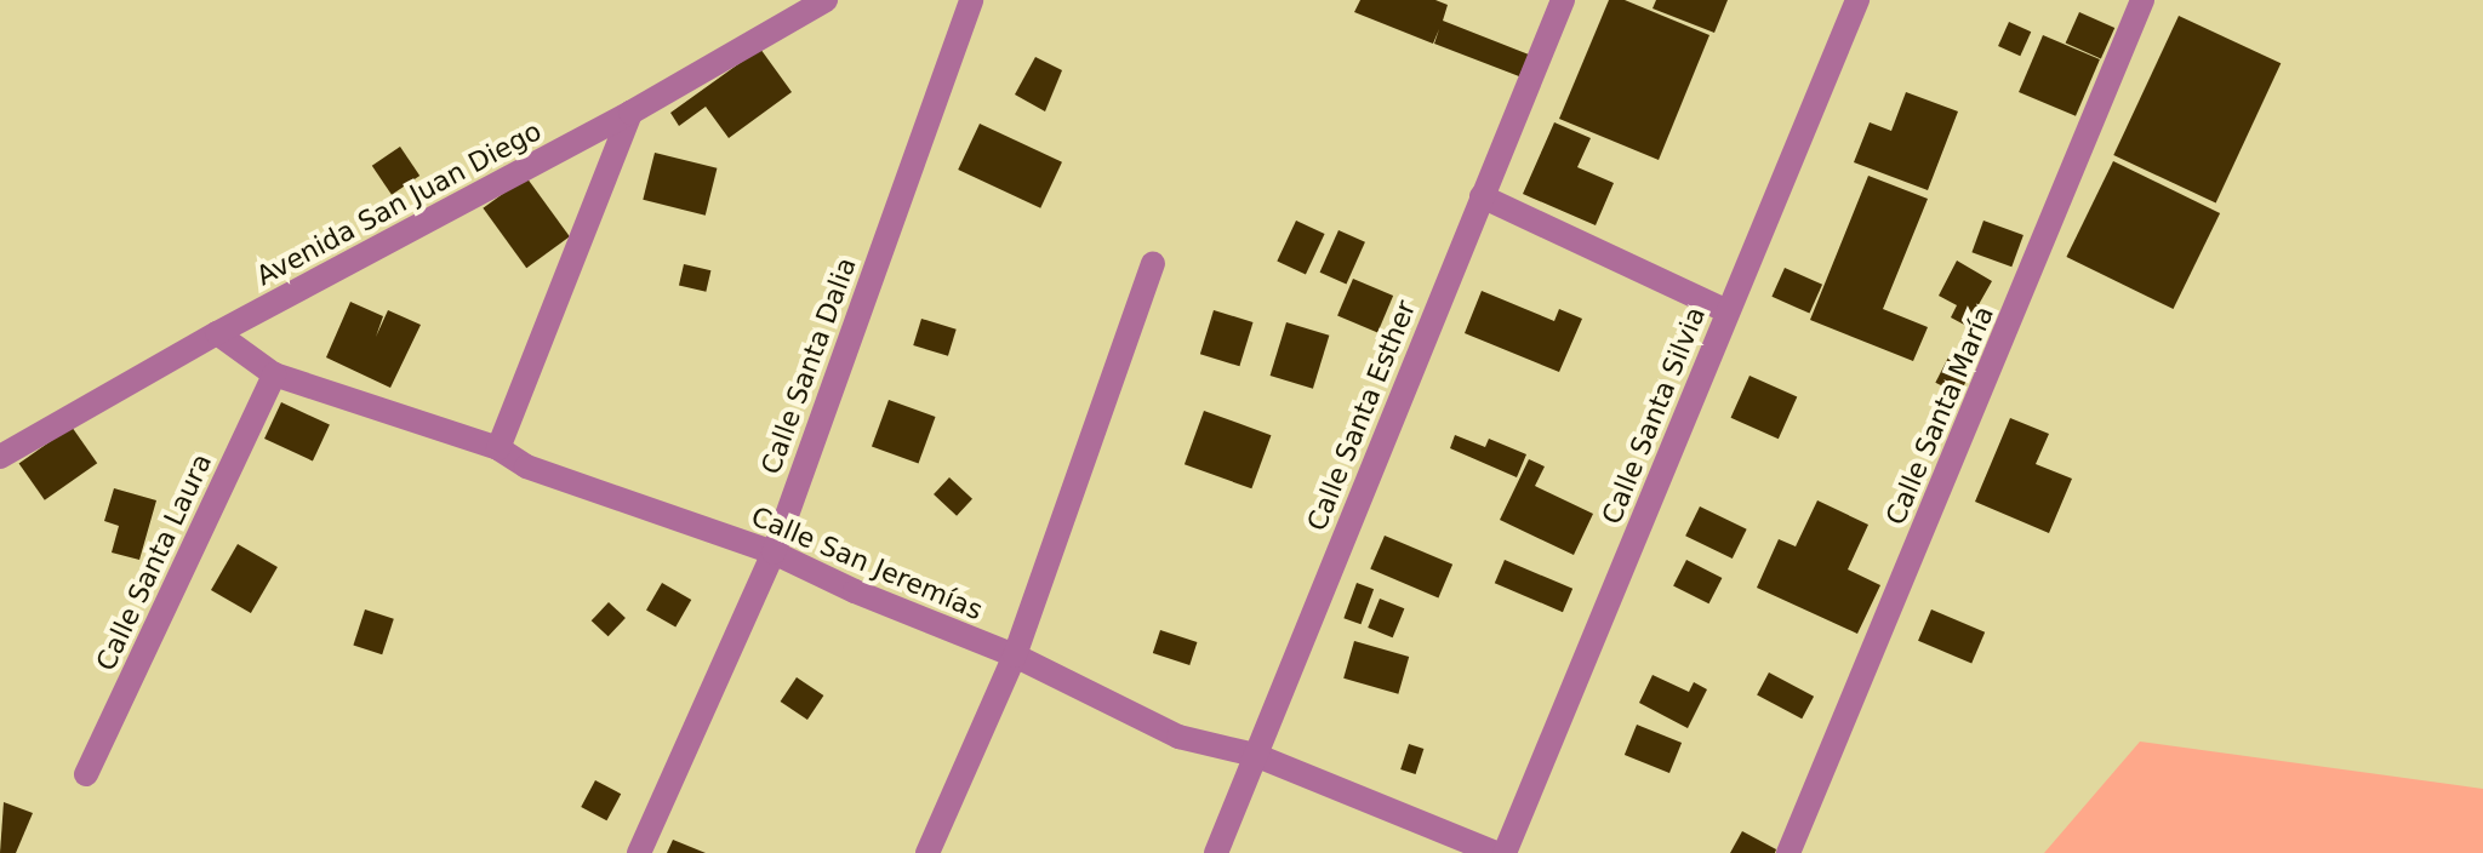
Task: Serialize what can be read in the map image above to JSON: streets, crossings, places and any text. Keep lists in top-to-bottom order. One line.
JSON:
{"streets":{"street":["Avenida San Juan Diego","Calle Santa Dalia","Calle Santa Esther","Calle Santa Silvia","Calle Santa María","Calle Santa Laura","Calle San Jeremías"]},"crossings":[["Avenida San Juan Diego","Calle San Jeremías"],["Calle Santa Dalia","Calle San Jeremías"],["Calle Santa Esther","Calle San Jeremías"],["Calle Santa Laura","Calle San Jeremías"]]}
